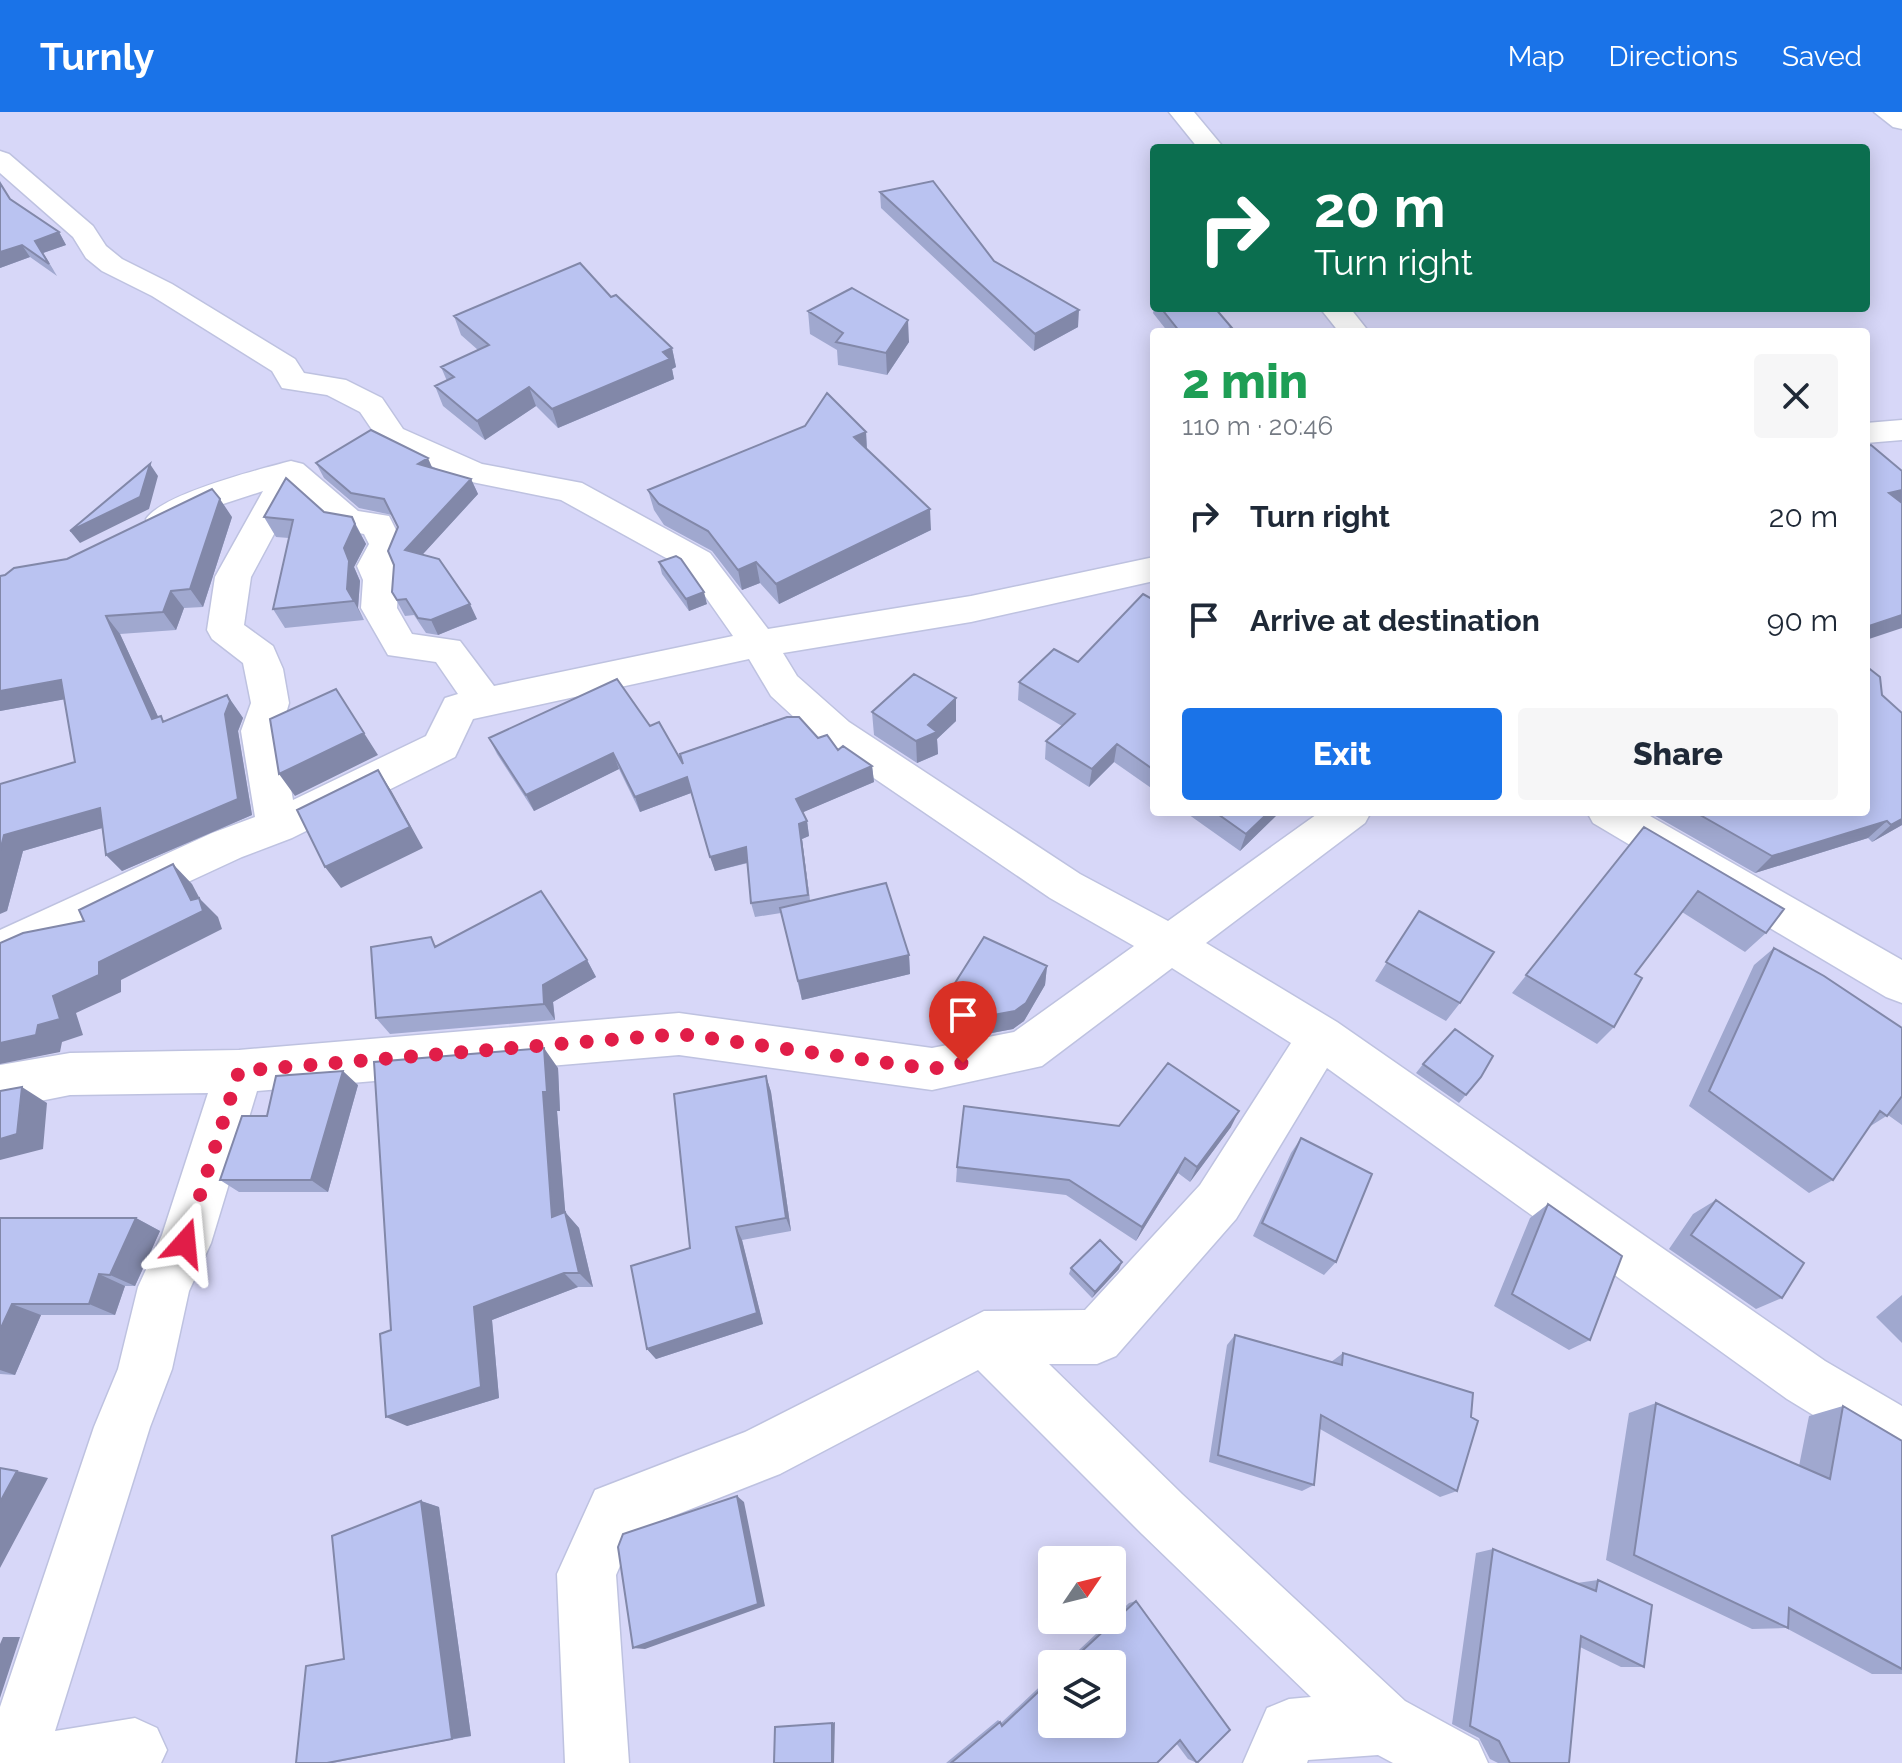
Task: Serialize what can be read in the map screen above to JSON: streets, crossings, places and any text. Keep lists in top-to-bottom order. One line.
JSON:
{"north":"top right","page":{"header":"Turnly","nav":["Map","Directions","Saved"],"turn":["20 m","Turn right"],"heading":["2 min","110 m · 20:46"],"list":[{"name":"Turn right","value":"20 m"},{"name":"Arrive at destination","value":"90 m"}],"buttons":["Exit","Share"]}}
